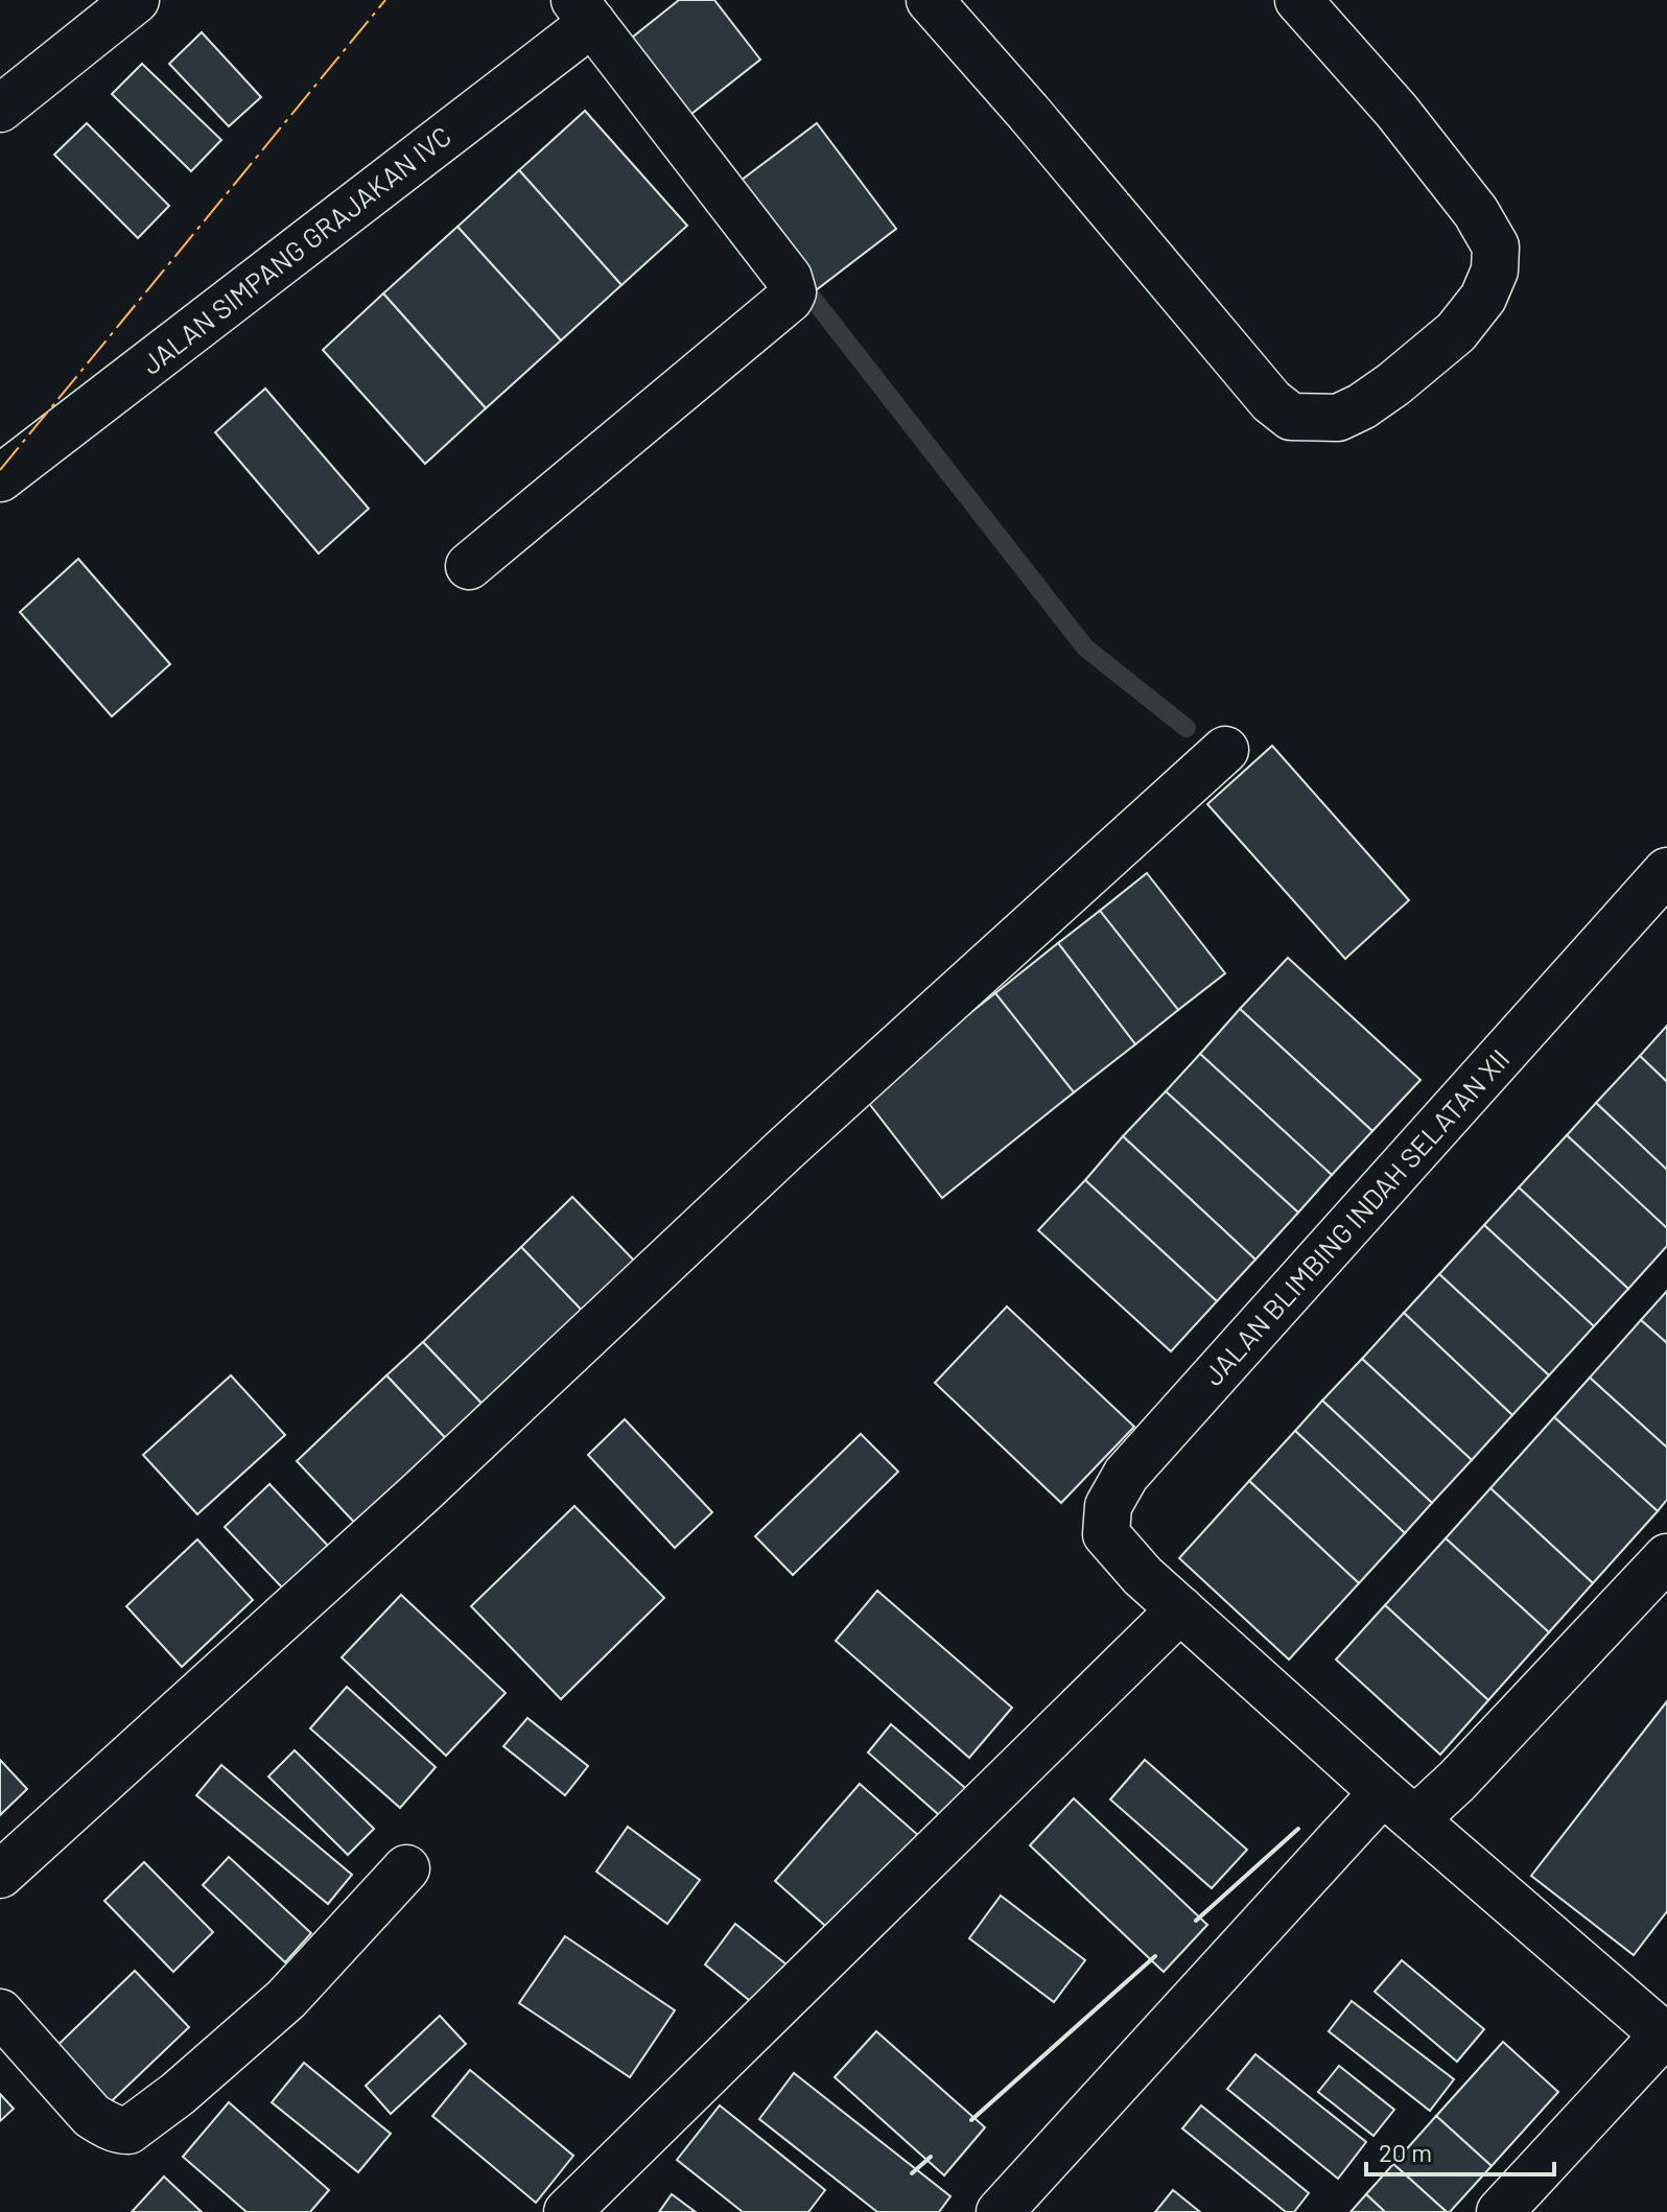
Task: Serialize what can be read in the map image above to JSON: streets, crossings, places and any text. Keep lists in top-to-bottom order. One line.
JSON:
{"streets":{"street":["JALAN SIMPANG GRAJAKAN IVC","JALAN BLIMBING INDAH SELATAN XII"]},"scale_bar":"20 m"}
